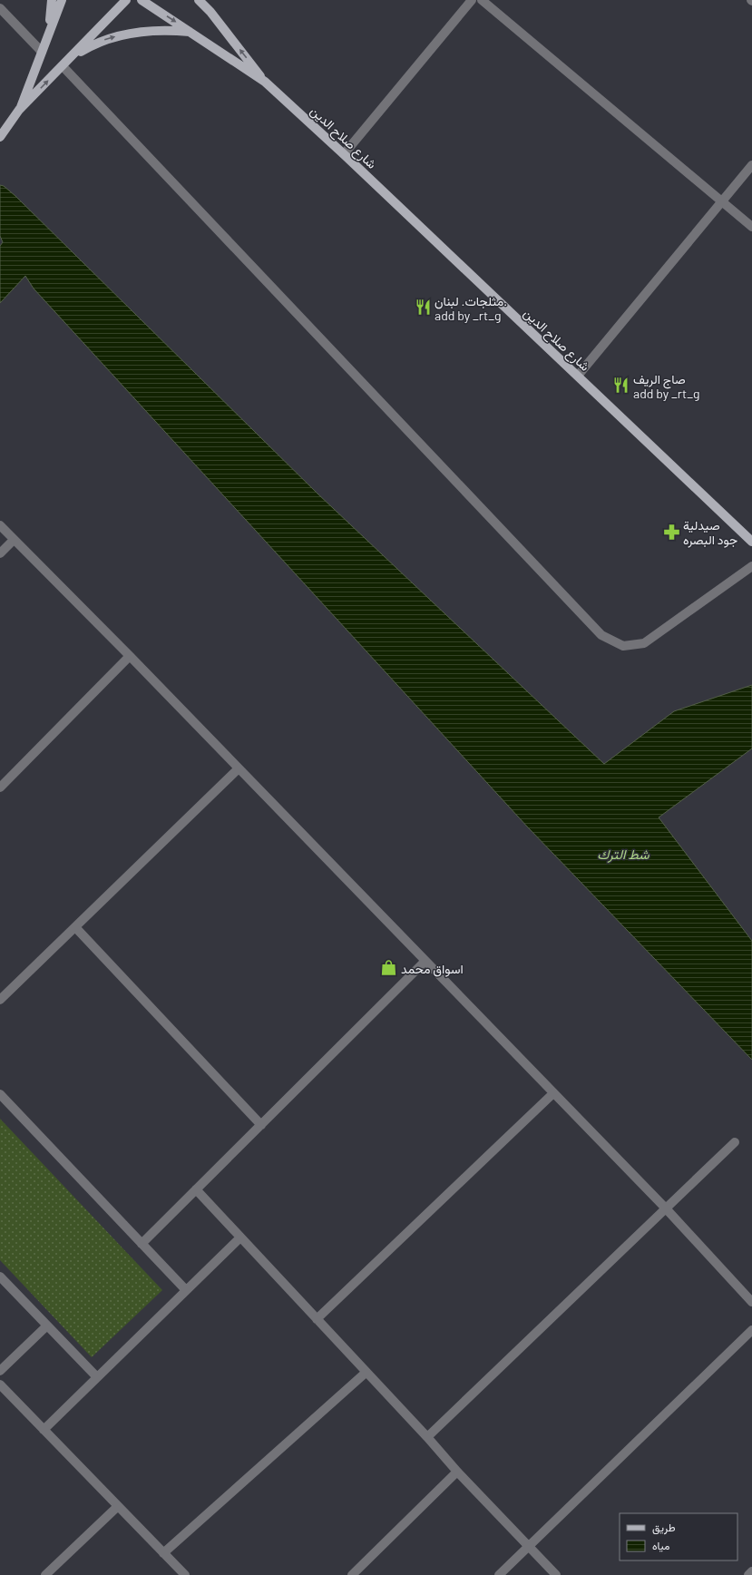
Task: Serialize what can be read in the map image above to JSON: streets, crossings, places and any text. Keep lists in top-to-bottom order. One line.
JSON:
{"streets":{"main road":["شارع صلاح الدين"]},"water":["شط الترك"],"places":{"restaurant":["مثلجات. لبنان. add by _rt_g","صاج الريف add by _rt_g"],"pharmacy":["صيدلية جود البصره"],"shop":["اسواق محمد"]},"legend":["طريق","مياه"]}
